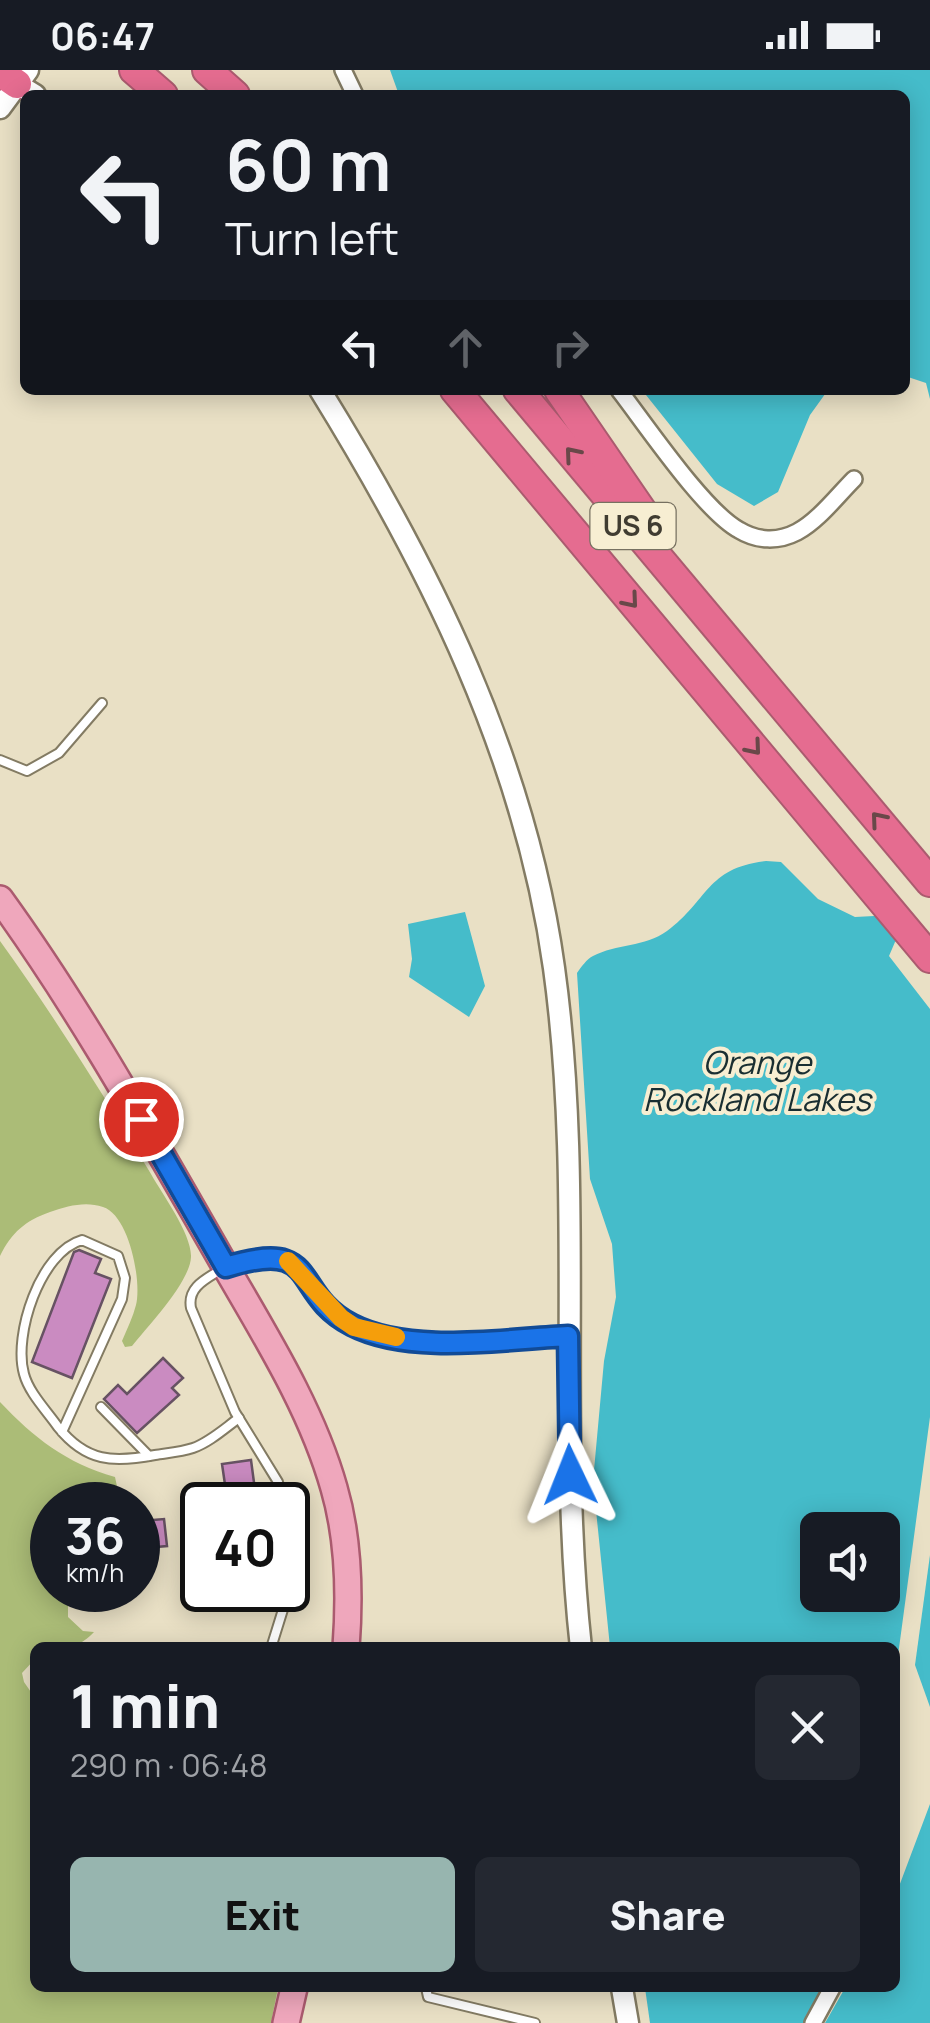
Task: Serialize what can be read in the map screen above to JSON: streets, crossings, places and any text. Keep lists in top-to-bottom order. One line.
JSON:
{"streets":{"highway":["US 6"]},"water":["Orange Rockland Lakes"],"page":{"status":"06:47","turn":["60 m","Turn left"],"speed":"36 km/h","limit":"40","heading":["1 min","290 m · 06:48"],"buttons":["Exit","Share"]}}
